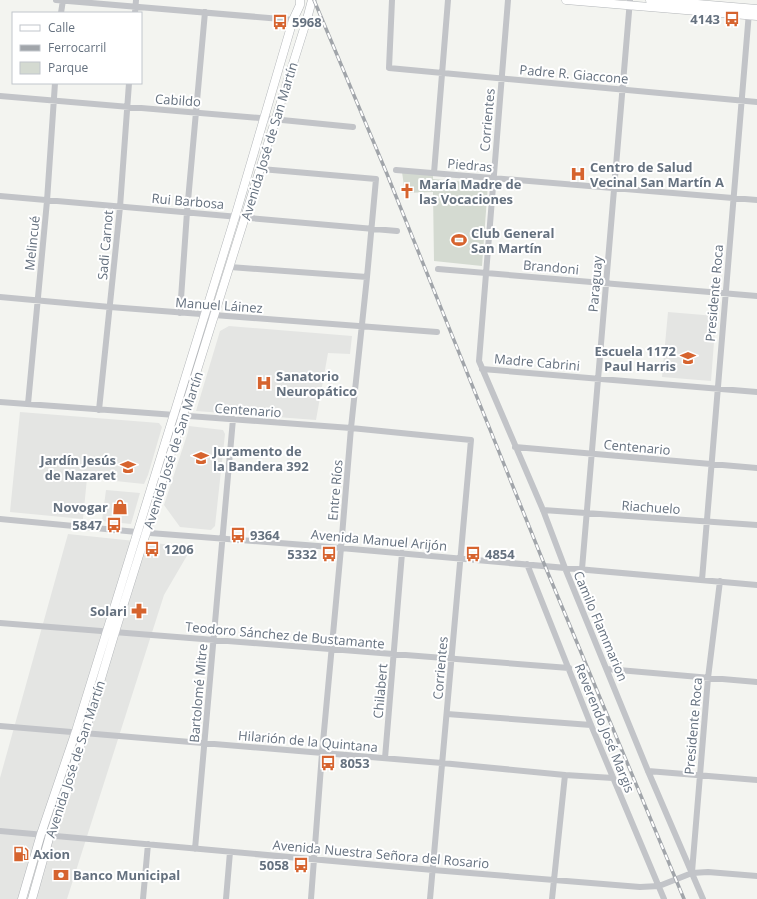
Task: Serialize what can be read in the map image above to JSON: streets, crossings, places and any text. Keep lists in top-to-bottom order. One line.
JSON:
{"streets":{"main road":["Avenida José de San Martín"],"street":["Padre R. Giaccone","Cabildo","Corrientes","Piedras","Rui Barbosa","Melincué","Sadi Carnot","Brandoni","Paraguay","Presidente Roca","Manuel Láinez","Madre Cabrini","Centenario","Entre Ríos","Riachuelo","Avenida Manuel Arijón","Camilo Flammarion","Teodoro Sánchez de Bustamante","Chilabert","Bartolomé Mitre","Reverendo José Margis","Hilarión de la Quintana","Avenida Nuestra Señora del Rosario"]},"crossings":[["Padre R. Giaccone","Corrientes"],["Padre R. Giaccone","Paraguay"],["Padre R. Giaccone","Presidente Roca"],["Cabildo","Avenida José de San Martín"],["Cabildo","Melincué"],["Cabildo","Sadi Carnot"],["Corrientes","Piedras"],["Corrientes","Brandoni"],["Corrientes","Centenario"],["Corrientes","Avenida Manuel Arijón"],["Corrientes","Camilo Flammarion"],["Corrientes","Teodoro Sánchez de Bustamante"],["Corrientes","Hilarión de la Quintana"],["Corrientes","Avenida Nuestra Señora del Rosario"],["Avenida José de San Martín","Rui Barbosa"],["Avenida José de San Martín","Manuel Láinez"],["Avenida José de San Martín","Centenario"],["Avenida José de San Martín","Entre Ríos"],["Avenida José de San Martín","Avenida Manuel Arijón"],["Avenida José de San Martín","Teodoro Sánchez de Bustamante"],["Avenida José de San Martín","Hilarión de la Quintana"],["Avenida José de San Martín","Avenida Nuestra Señora del Rosario"],["Piedras","Paraguay"],["Piedras","Presidente Roca"],["Rui Barbosa","Melincué"],["Rui Barbosa","Sadi Carnot"],["Rui Barbosa","Entre Ríos"],["Melincué","Manuel Láinez"],["Melincué","Centenario"],["Sadi Carnot","Manuel Láinez"],["Sadi Carnot","Centenario"],["Brandoni","Paraguay"],["Brandoni","Presidente Roca"],["Paraguay","Madre Cabrini"],["Paraguay","Centenario"],["Paraguay","Riachuelo"],["Paraguay","Avenida Manuel Arijón"],["Presidente Roca","Madre Cabrini"],["Presidente Roca","Centenario"],["Presidente Roca","Riachuelo"],["Presidente Roca","Avenida Manuel Arijón"],["Presidente Roca","Camilo Flammarion"],["Presidente Roca","Avenida Nuestra Señora del Rosario"],["Manuel Láinez","Entre Ríos"],["Madre Cabrini","Camilo Flammarion"],["Centenario","Entre Ríos"],["Centenario","Camilo Flammarion"],["Centenario","Bartolomé Mitre"],["Entre Ríos","Avenida Manuel Arijón"],["Entre Ríos","Teodoro Sánchez de Bustamante"],["Entre Ríos","Hilarión de la Quintana"],["Entre Ríos","Avenida Nuestra Señora del Rosario"],["Riachuelo","Camilo Flammarion"],["Avenida Manuel Arijón","Camilo Flammarion"],["Avenida Manuel Arijón","Chilabert"],["Avenida Manuel Arijón","Bartolomé Mitre"],["Avenida Manuel Arijón","Reverendo José Margis"],["Camilo Flammarion","Avenida Nuestra Señora del Rosario"],["Teodoro Sánchez de Bustamante","Chilabert"],["Teodoro Sánchez de Bustamante","Bartolomé Mitre"],["Teodoro Sánchez de Bustamante","Reverendo José Margis"],["Chilabert","Hilarión de la Quintana"],["Bartolomé Mitre","Hilarión de la Quintana"],["Bartolomé Mitre","Avenida Nuestra Señora del Rosario"],["Reverendo José Margis","Hilarión de la Quintana"],["Reverendo José Margis","Avenida Nuestra Señora del Rosario"]],"places":{"bus stop":["4143","5968","5847","9364","1206","5332","4854","8053","5058"],"hospital":["Centro de Salud Vecinal San Martín A","Sanatorio Neuropático"],"church":["María Madre de las Vocaciones"],"sports":["Club General San Martín"],"school or university":["Escuela 1172 Paul Harris","Juramento de la Bandera 392","Jardín Jesús de Nazaret"],"shop":["Novogar"],"pharmacy":["Solari"],"fuel station":["Axion"],"bank":["Banco Municipal"]},"legend":["Calle","Ferrocarril","Parque"]}
